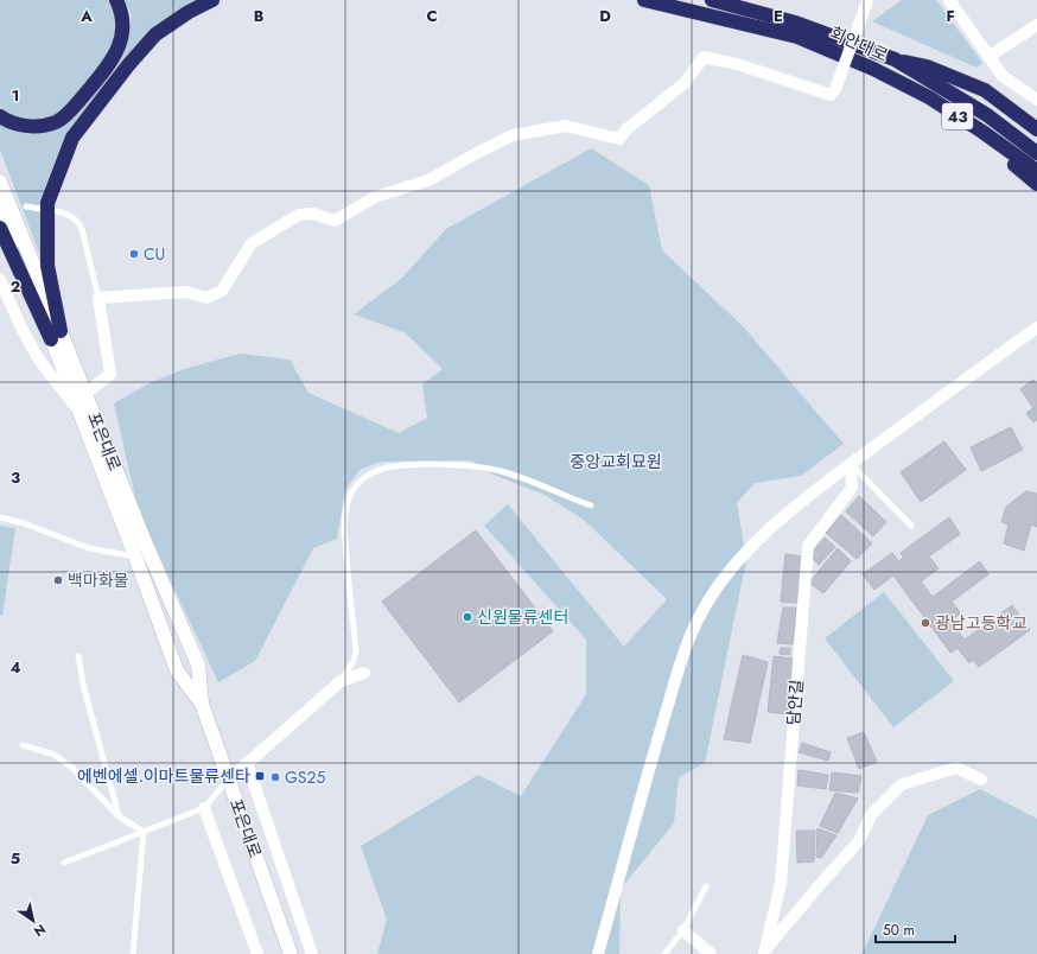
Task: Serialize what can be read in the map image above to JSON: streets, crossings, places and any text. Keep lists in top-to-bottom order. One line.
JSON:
{"streets":{"highway":["회안대로","43"],"street":["포은대로","담안길"]},"parks":["중앙교회묘원"],"places":{"other":["CU","백마화물","신원물류센터","광남고등학교","GS25"],"transit":["에벤에셀.이마트물류센타"]},"scale_bar":"50 m","north":"bottom right","grid":{"columns":["A","B","C","D","E","F"],"rows":["1","2","3","4","5"]}}
